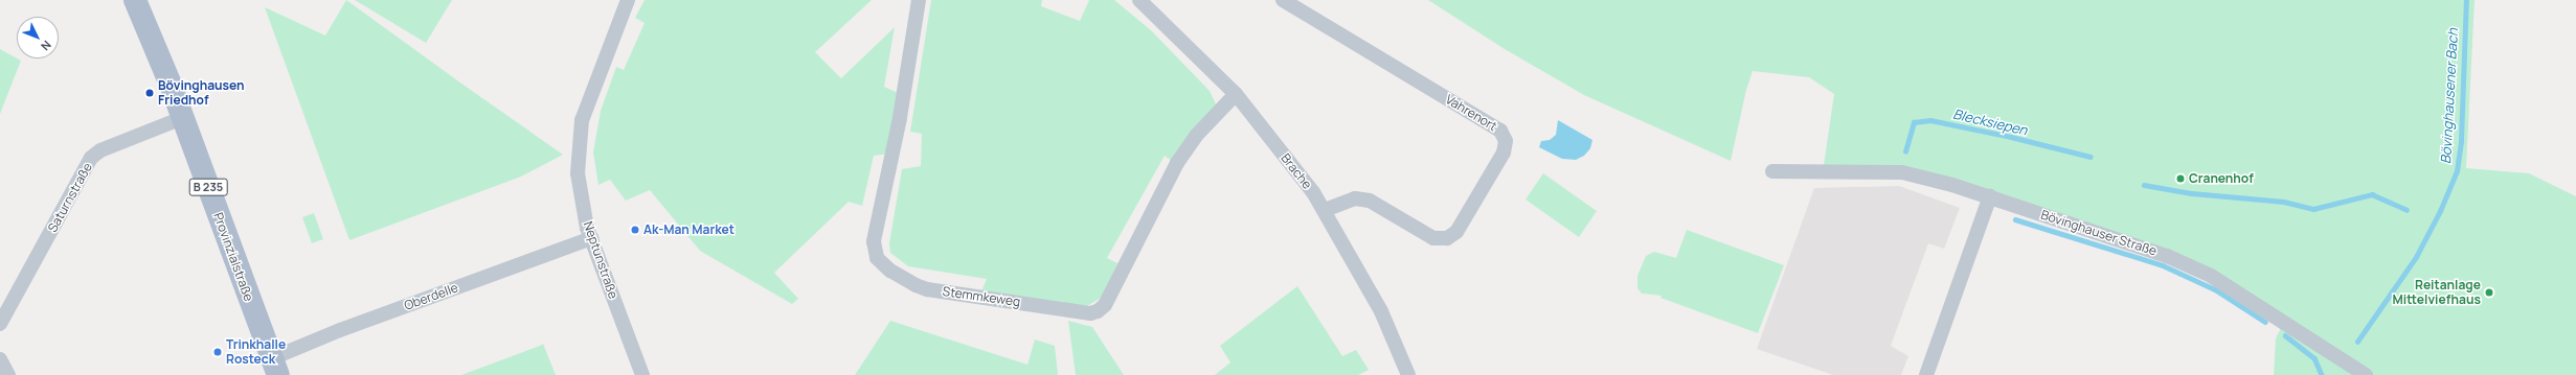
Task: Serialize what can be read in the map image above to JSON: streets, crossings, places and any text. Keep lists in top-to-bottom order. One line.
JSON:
{"streets":{"main road":["B 235","Provinzialstraße"],"street":["Vahrenort","Brache","Saturnstraße","Bövinghauser Straße","Neptunstraße","Oberdelle","Stemmkeweg"]},"crossings":[["Vahrenort","Brache"],["Brache","Stemmkeweg"],["Saturnstraße","Provinzialstraße"],["Provinzialstraße","Oberdelle"],["Neptunstraße","Oberdelle"]],"water":["Bövinghausener Bach","Blecksiepen"],"places":["Bövinghausen Friedhof","Cranenhof","Ak-Man Market","Reitanlage Mittelviefhaus","Trinkhalle Rosteck"],"north":"bottom right"}
